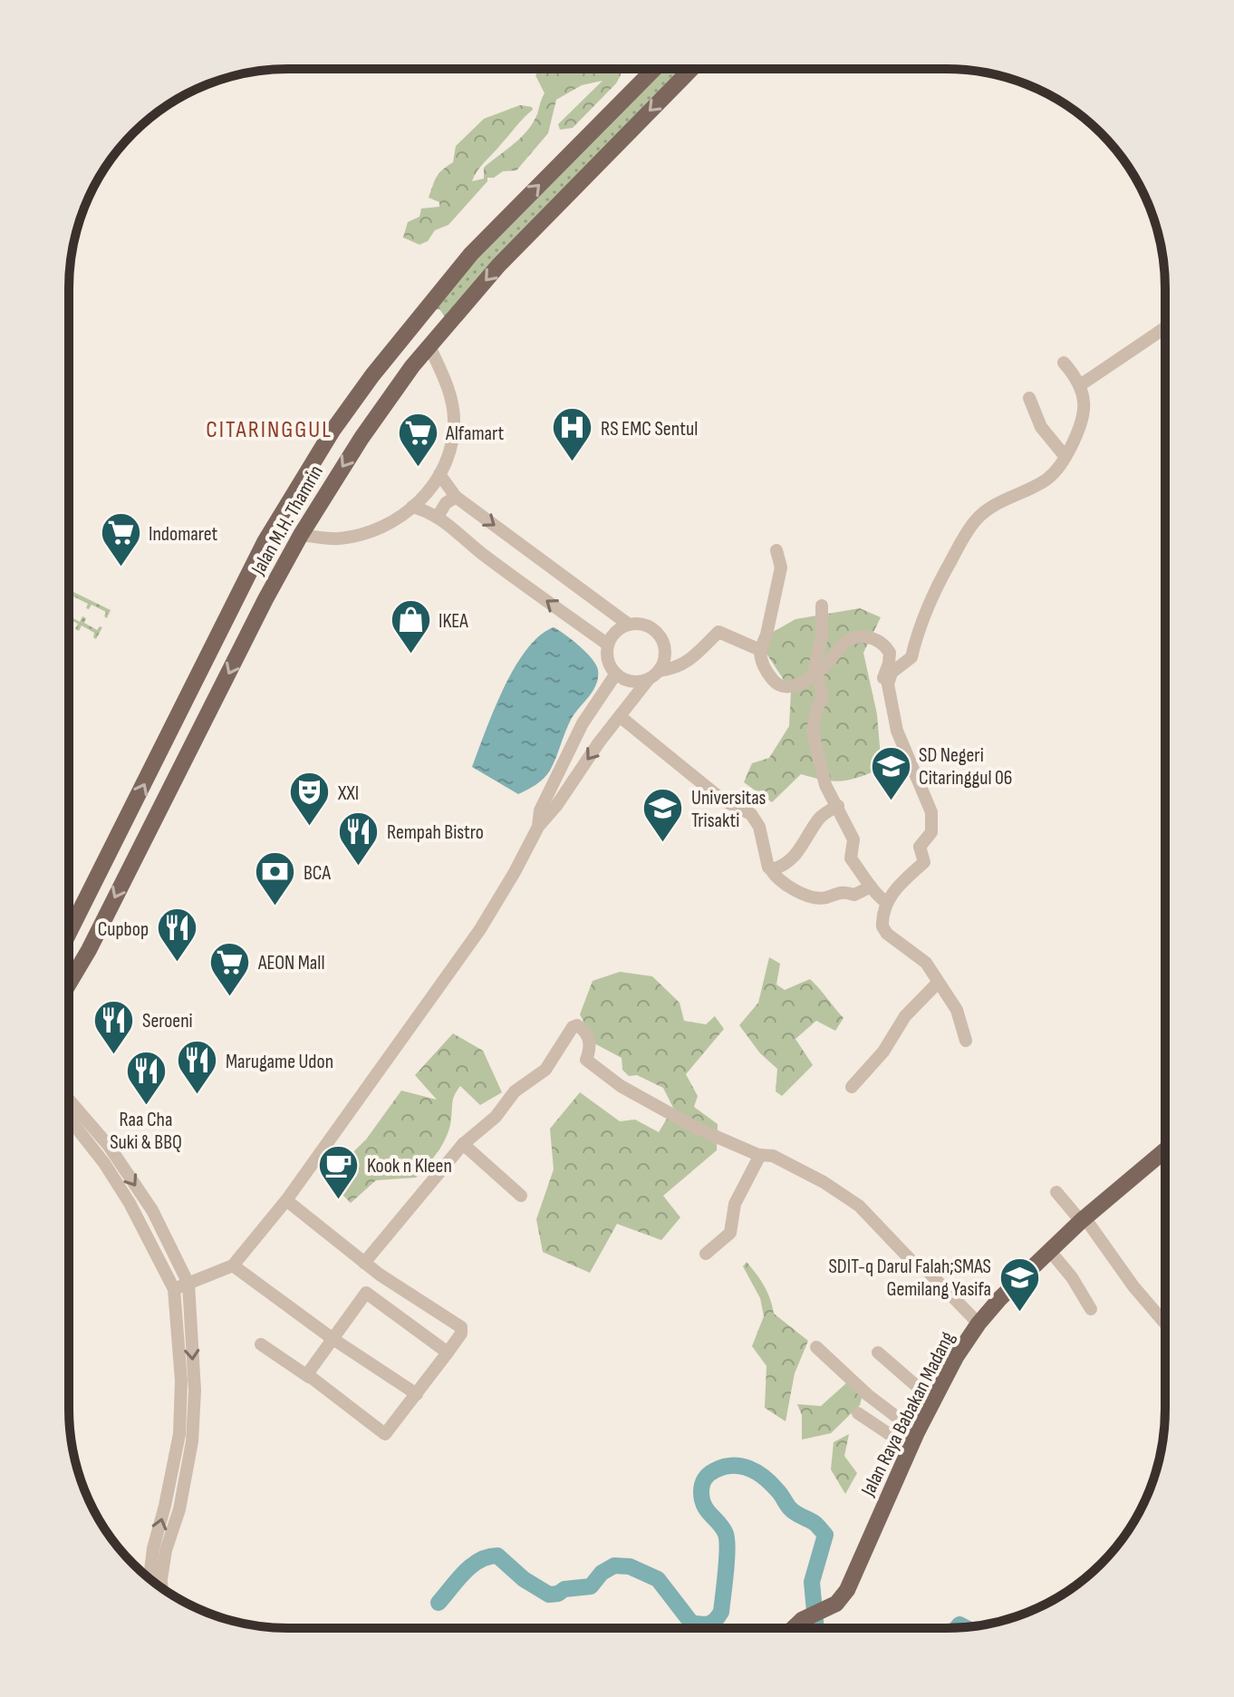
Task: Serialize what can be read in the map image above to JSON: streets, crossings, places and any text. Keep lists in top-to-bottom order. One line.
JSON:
{"streets":{"main road":["Jalan M.H. Thamrin","Jalan Raya Babakan Madang"]},"districts":["CITARINGGUL"],"places":{"hospital":["RS EMC Sentul"],"supermarket":["Alfamart","Indomaret","AEON Mall"],"shop":["IKEA"],"school or university":["SD Negeri Citaringgul 06","Universitas Trisakti","SDIT-q Darul Falah;SMAS Gemilang Yasifa"],"theatre":["XXI"],"restaurant":["Rempah Bistro","Cupbop","Seroeni","Marugame Udon","Raa Cha Suki & BBQ"],"bank":["BCA"],"cafe":["Kook n Kleen"]}}
